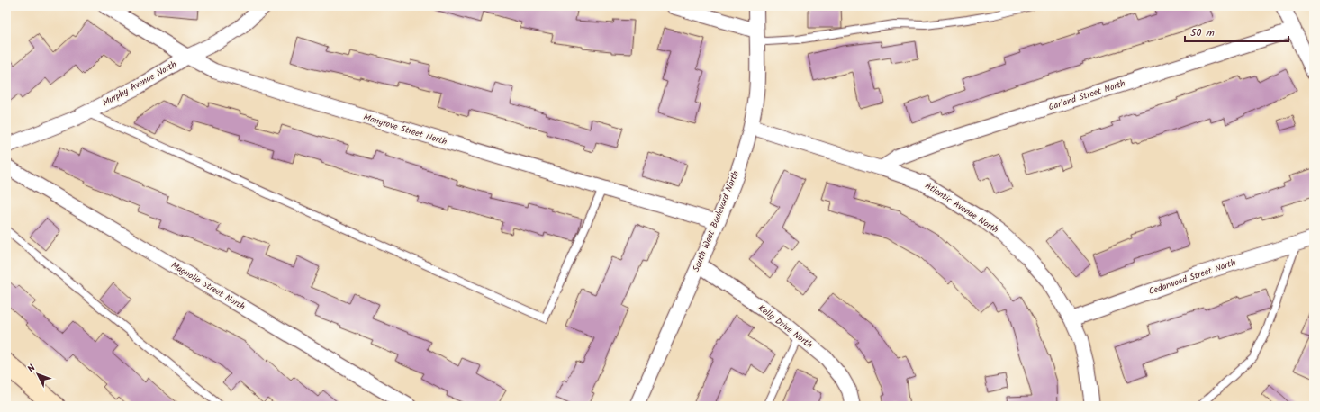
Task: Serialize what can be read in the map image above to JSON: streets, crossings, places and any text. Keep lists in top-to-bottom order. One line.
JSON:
{"streets":{"street":["Murphy Avenue North","Garland Street North","Mangrove Street North","Atlantic Avenue North","South West Boulevard North","Cedarwood Street North","Magnolia Street North","Kelly Drive North"]},"crossings":[["Murphy Avenue North","Mangrove Street North"],["Garland Street North","Atlantic Avenue North"],["Mangrove Street North","South West Boulevard North"],["Atlantic Avenue North","South West Boulevard North"],["Atlantic Avenue North","Cedarwood Street North"],["South West Boulevard North","Kelly Drive North"]],"scale_bar":"50 m","north":"top left"}
